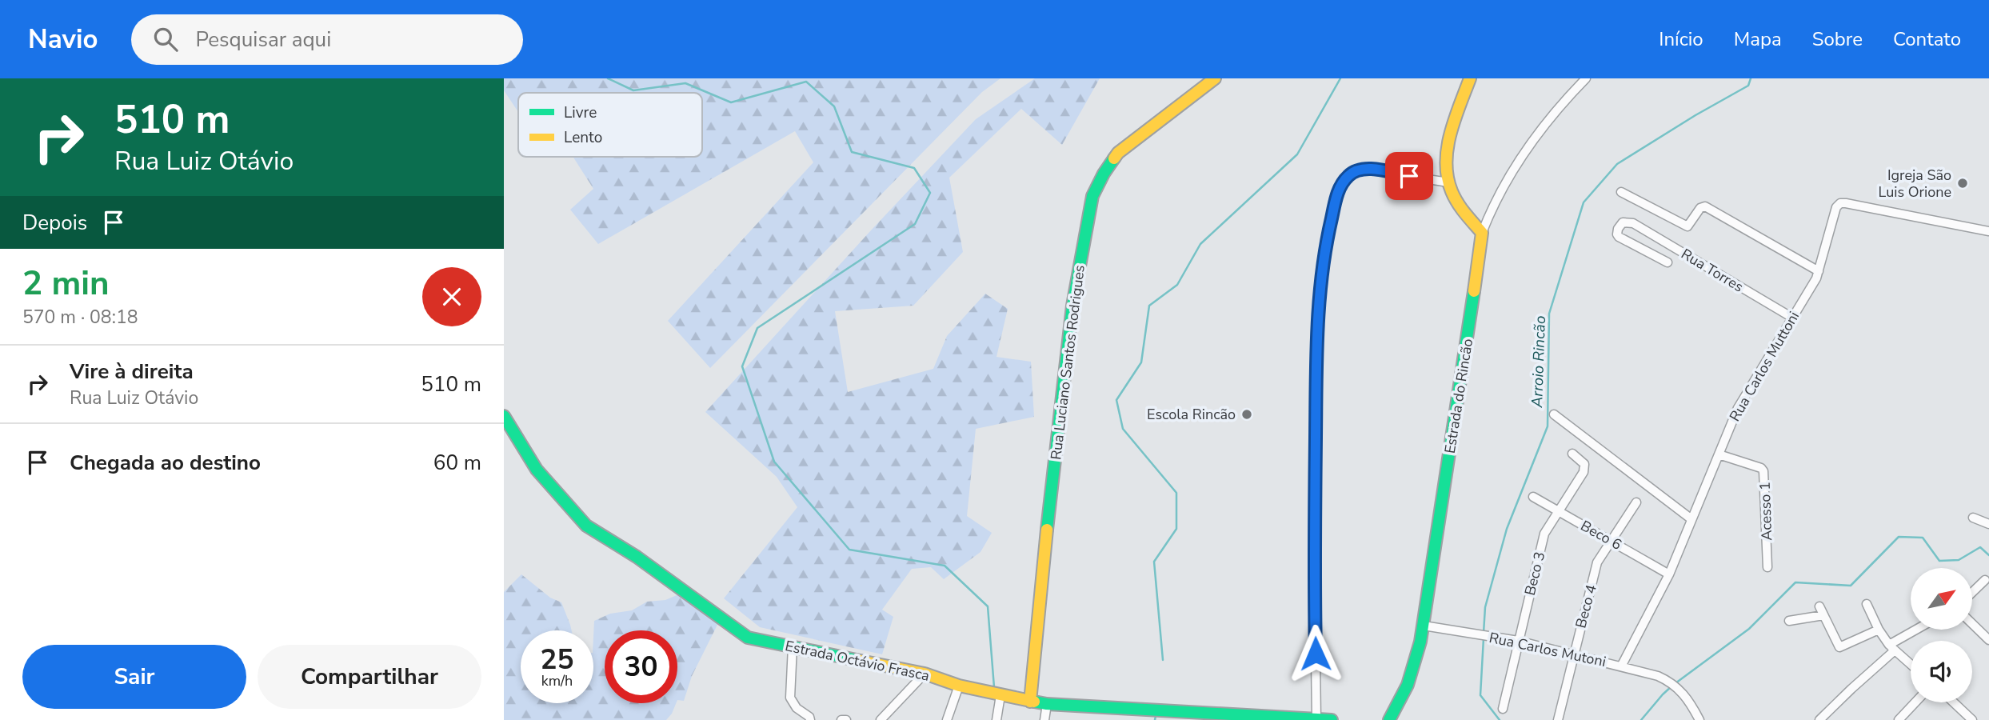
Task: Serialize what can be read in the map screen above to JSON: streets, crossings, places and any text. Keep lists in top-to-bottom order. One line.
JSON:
{"streets":{"street":["Rua Torres","Rua Luciano Santos Rodrigues","Rua Carlos Muttoni","Estrada do Rincão","Acesso 1","Beco 6","Beco 3","Beco 4","Rua Carlos Mutoni","Estrada Octávio Frasca"]},"crossings":[["Rua Torres","Rua Carlos Muttoni"],["Rua Luciano Santos Rodrigues","Estrada Octávio Frasca"],["Rua Carlos Muttoni","Acesso 1"],["Rua Carlos Muttoni","Beco 6"],["Rua Carlos Muttoni","Rua Carlos Mutoni"],["Estrada do Rincão","Rua Carlos Mutoni"],["Beco 6","Beco 3"],["Beco 6","Beco 4"],["Beco 3","Rua Carlos Mutoni"],["Beco 4","Rua Carlos Mutoni"]],"water":["Arroio Rincão"],"places":["Igreja São Luis Orione","Escola Rincão"],"legend":["Livre","Lento"],"north":"top right","page":{"header":"Navio","search":"Pesquisar aqui","nav":["Início","Mapa","Sobre","Contato"],"turn":["510 m","Rua Luiz Otávio"],"then":"Depois","heading":["2 min","570 m · 08:18"],"list":[{"name":"Vire à direita","note":"Rua Luiz Otávio","value":"510 m"},{"name":"Chegada ao destino","value":"60 m"}],"speed":"25 km/h","limit":"30","buttons":["Sair","Compartilhar"]}}
